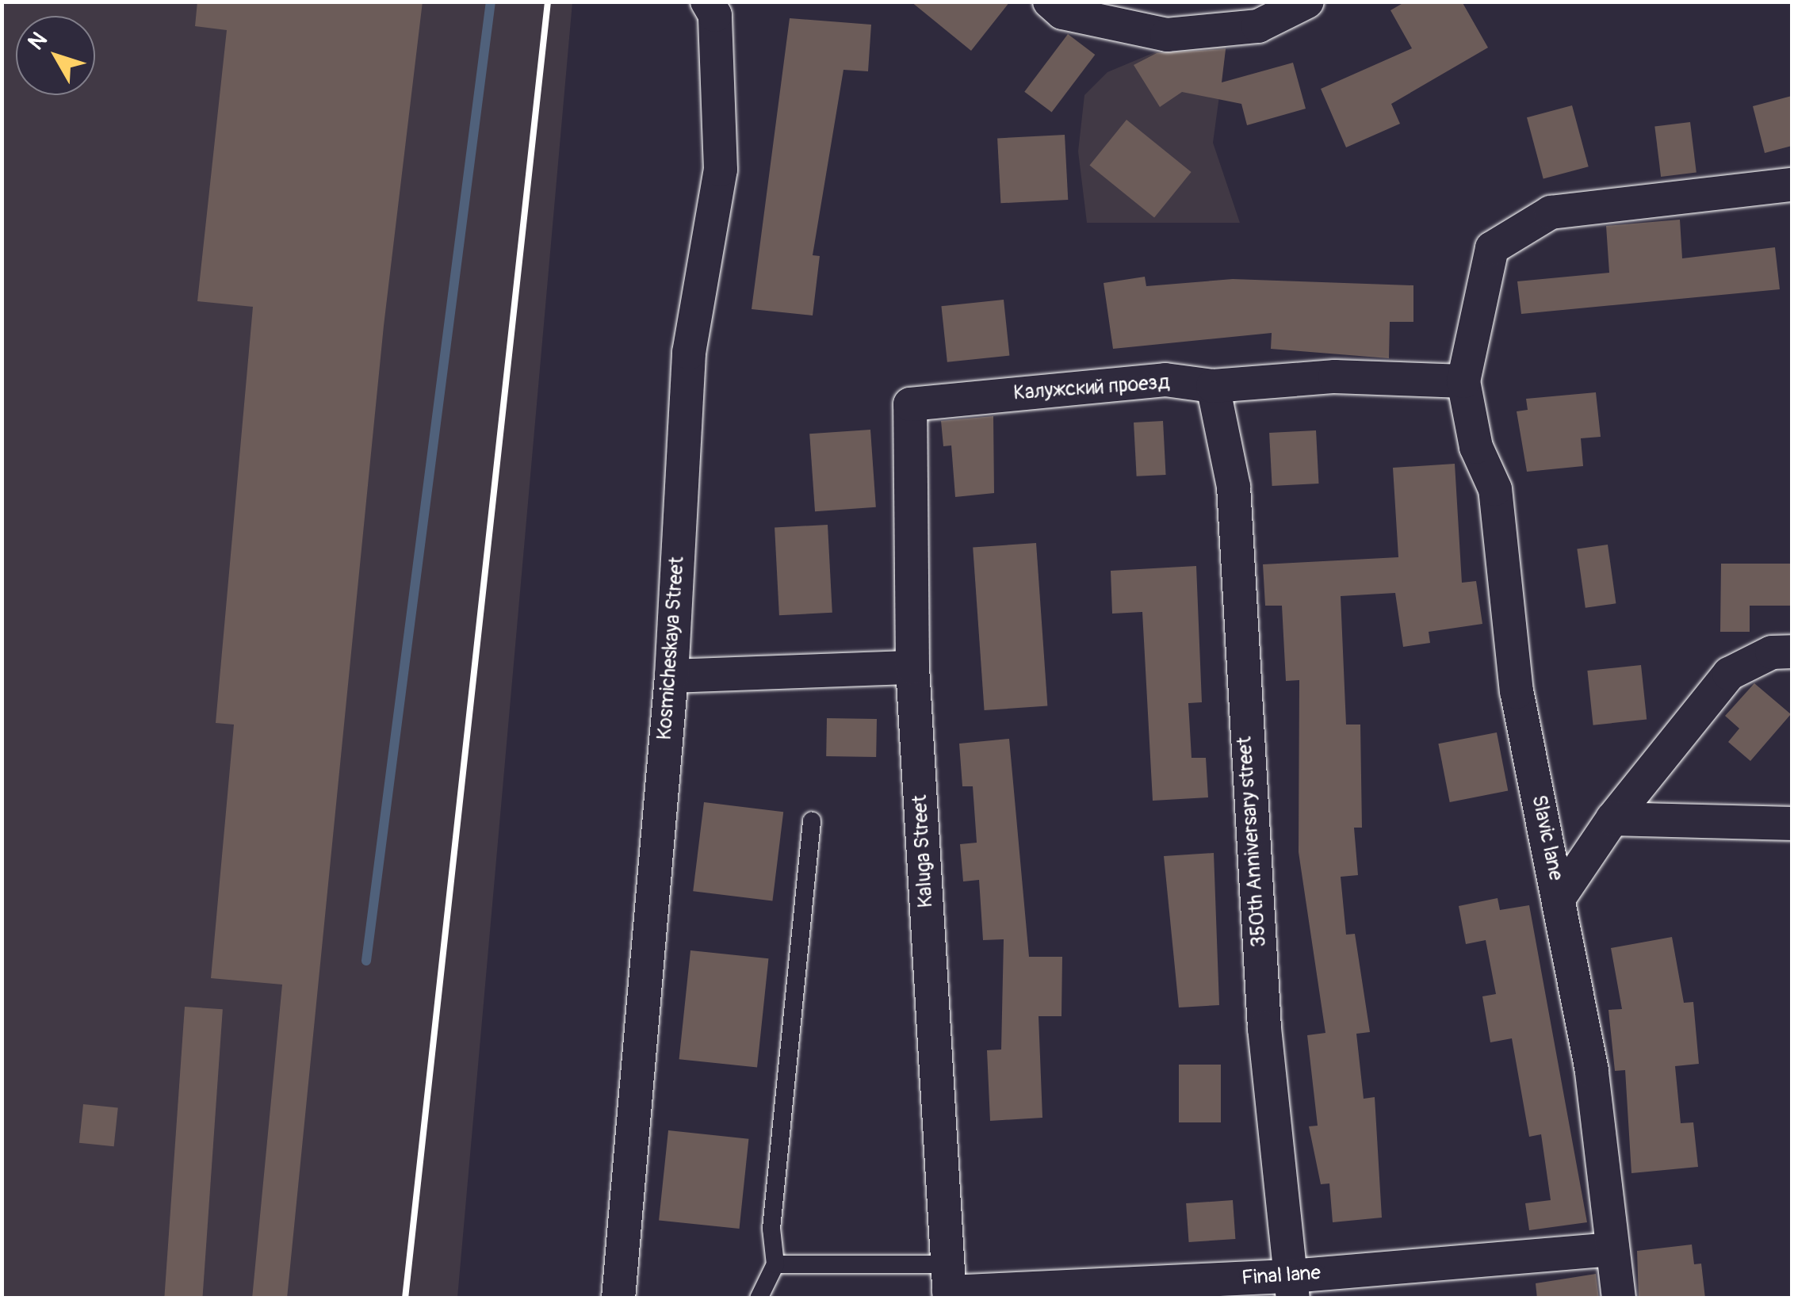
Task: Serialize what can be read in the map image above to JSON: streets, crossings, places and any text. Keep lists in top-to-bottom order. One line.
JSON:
{"streets":{"street":["Калужский проезд","Kosmicheskaya Street","Slavic lane","350th Anniversary street","Kaluga Street","Final lane"]},"crossings":[["Калужский проезд","Slavic lane"],["Калужский проезд","350th Anniversary street"],["Калужский проезд","Kaluga Street"],["Slavic lane","Final lane"],["350th Anniversary street","Final lane"],["Kaluga Street","Final lane"]],"north":"top left"}
